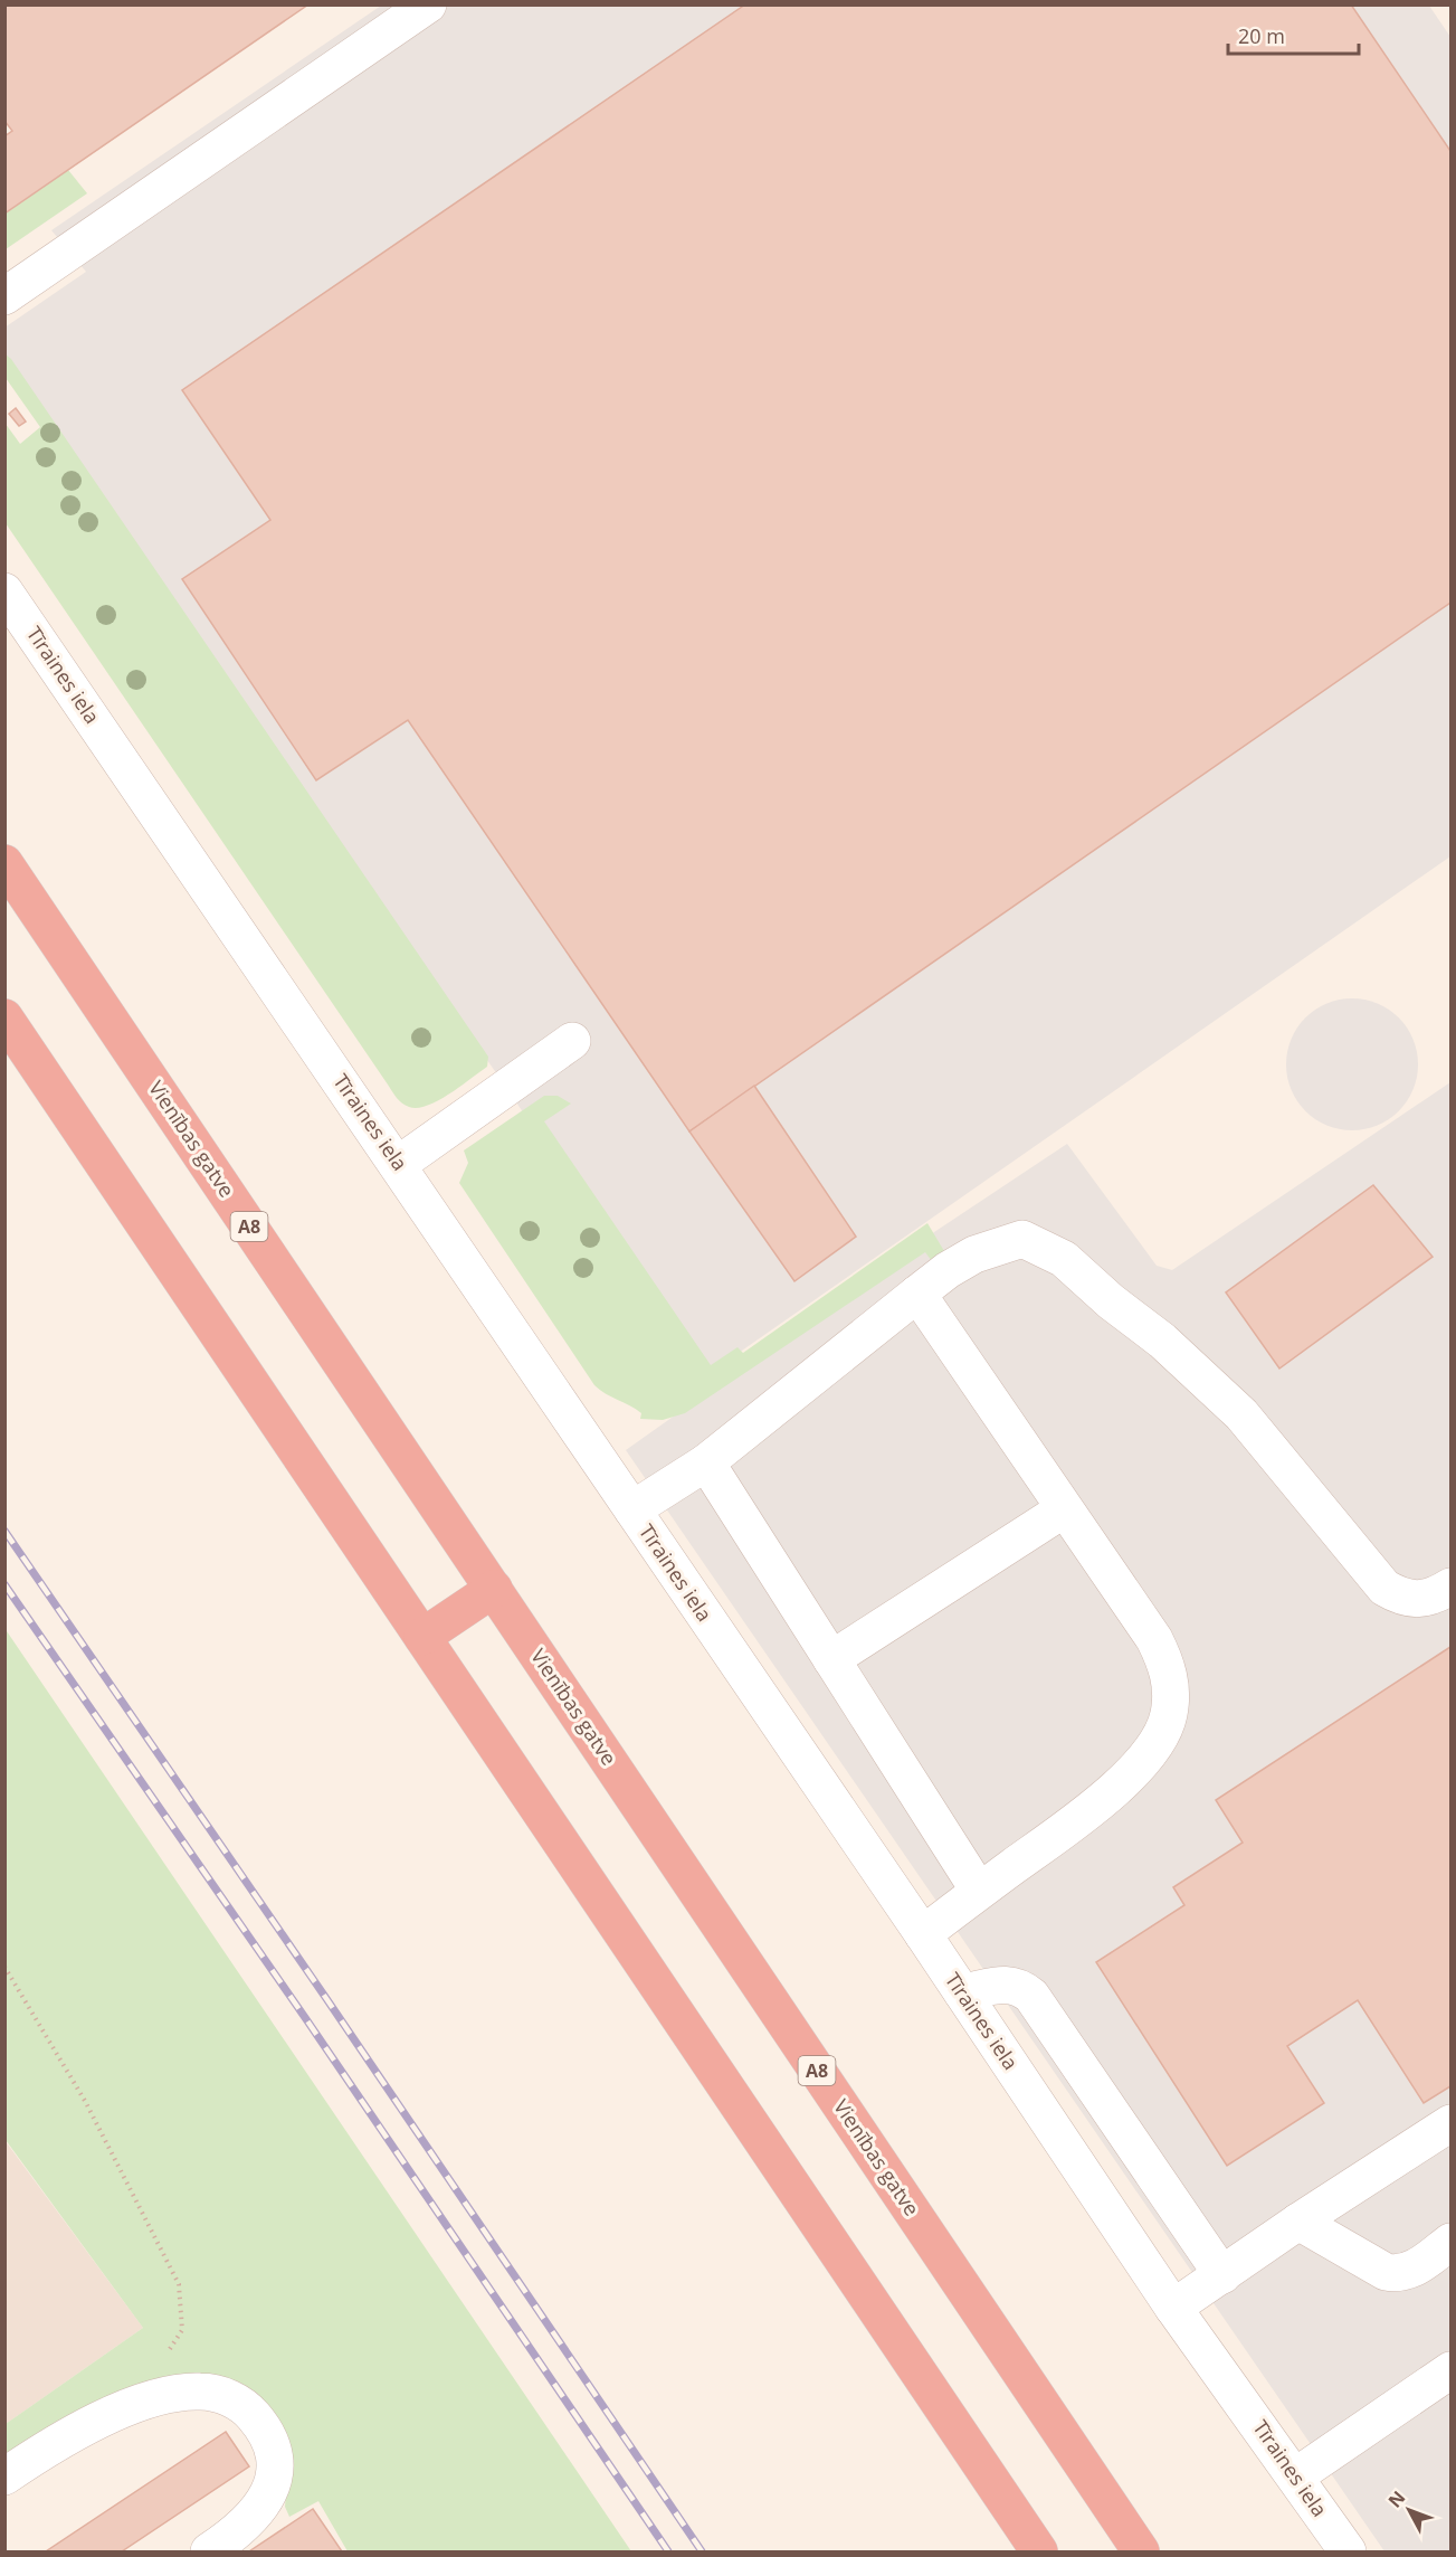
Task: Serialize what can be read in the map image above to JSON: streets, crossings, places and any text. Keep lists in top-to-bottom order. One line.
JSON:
{"streets":{"highway":["Vienības gatve","A8"],"street":["Tīraines iela"]},"scale_bar":"20 m","north":"top left"}
